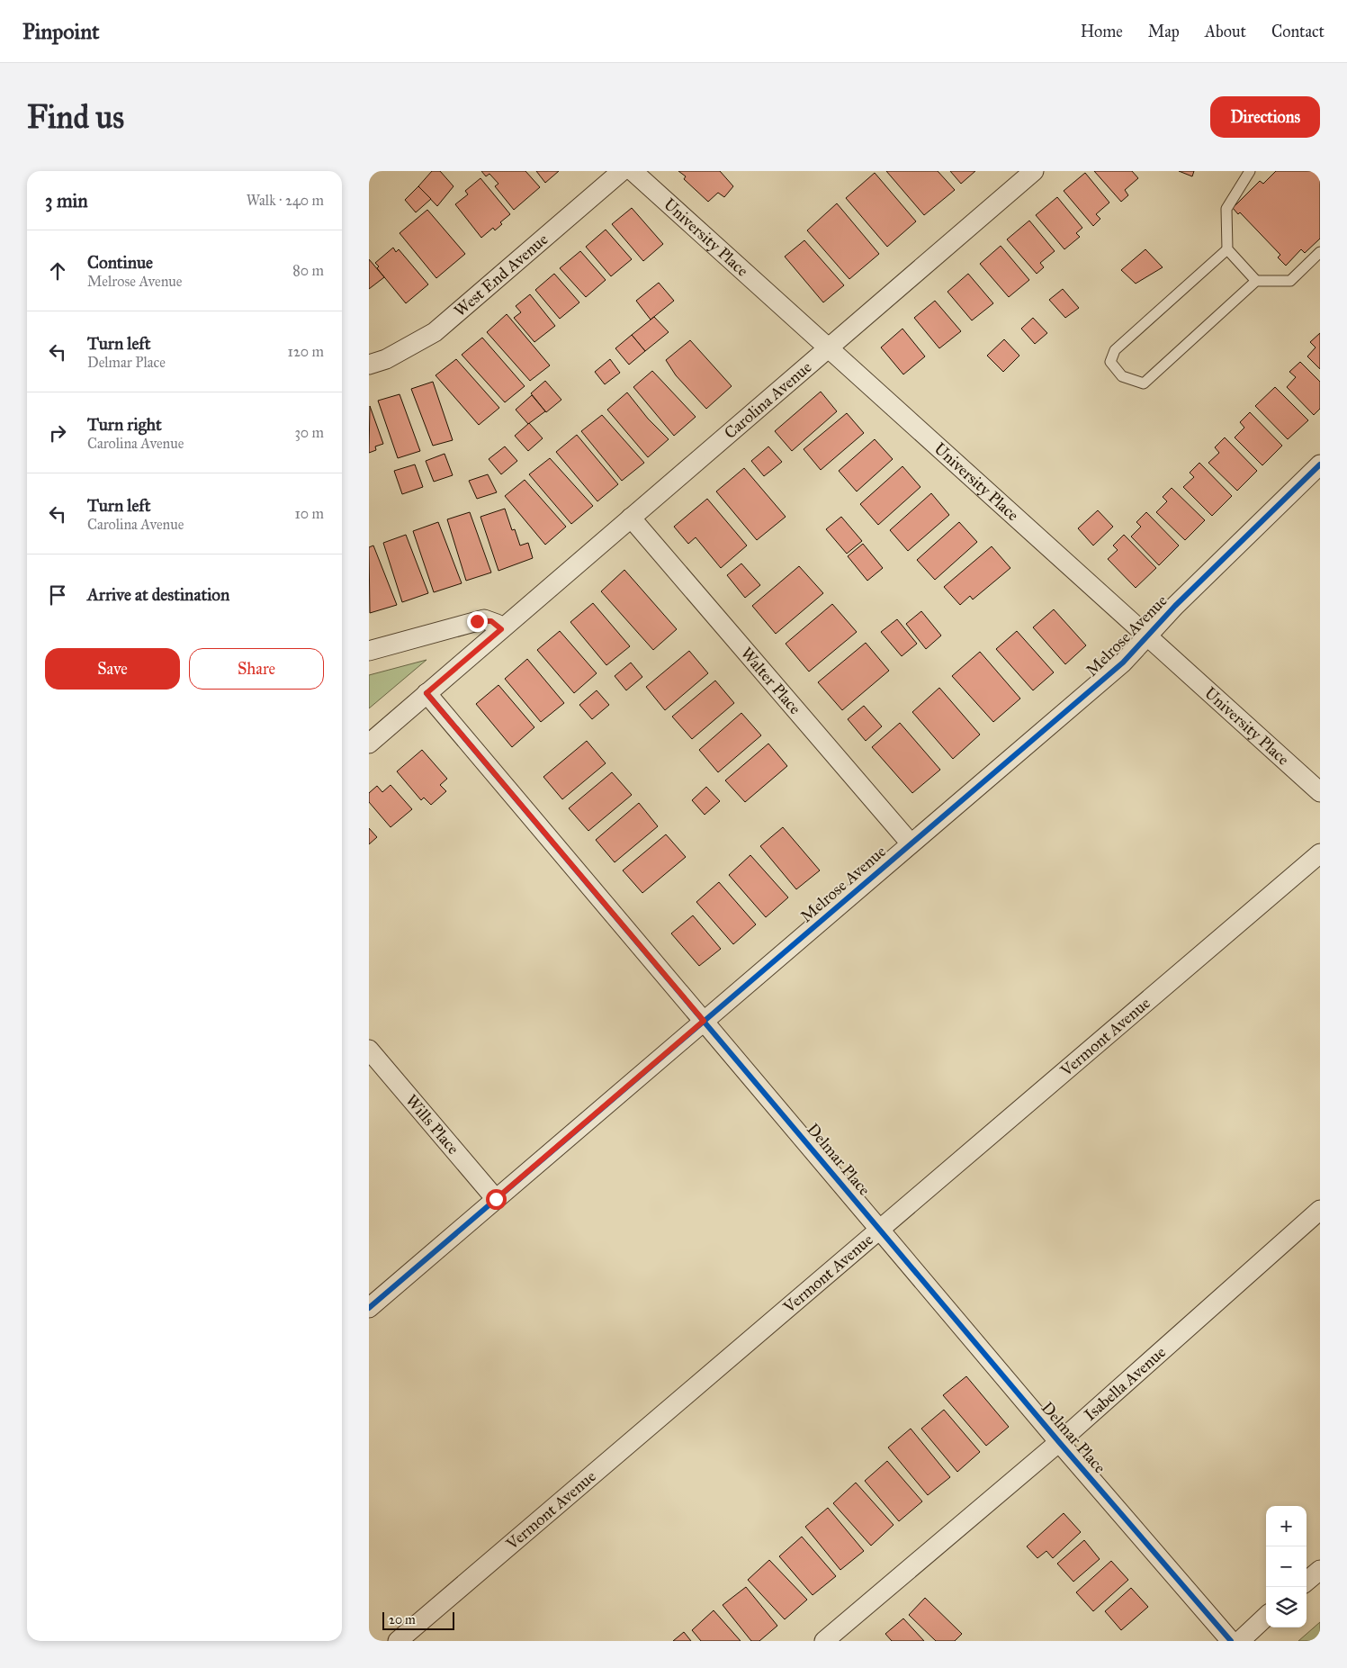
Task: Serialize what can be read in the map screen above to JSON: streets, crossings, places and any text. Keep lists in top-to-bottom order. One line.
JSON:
{"streets":{"street":["University Place","West End Avenue","Carolina Avenue","Melrose Avenue","Walter Place","Vermont Avenue","Wills Place","Delmar Place","Isabella Avenue"]},"crossings":[["University Place","Carolina Avenue"],["University Place","Melrose Avenue"],["Carolina Avenue","Walter Place"],["Carolina Avenue","Delmar Place"],["Melrose Avenue","Walter Place"],["Melrose Avenue","Wills Place"],["Melrose Avenue","Delmar Place"],["Vermont Avenue","Delmar Place"],["Delmar Place","Isabella Avenue"]],"scale_bar":"20 m","page":{"header":"Pinpoint","nav":["Home","Map","About","Contact"],"buttons":["Directions",["Save","Share"]],"title":"Find us","heading":["3 min","Walk · 240 m"],"list":[["Continue","Melrose Avenue","80 m"],["Turn left","Delmar Place","120 m"],["Turn right","Carolina Avenue","30 m"],["Turn left","Carolina Avenue","10 m"],"Arrive at destination"],"map_buttons":["+","−"],"scale":"20 m"}}
